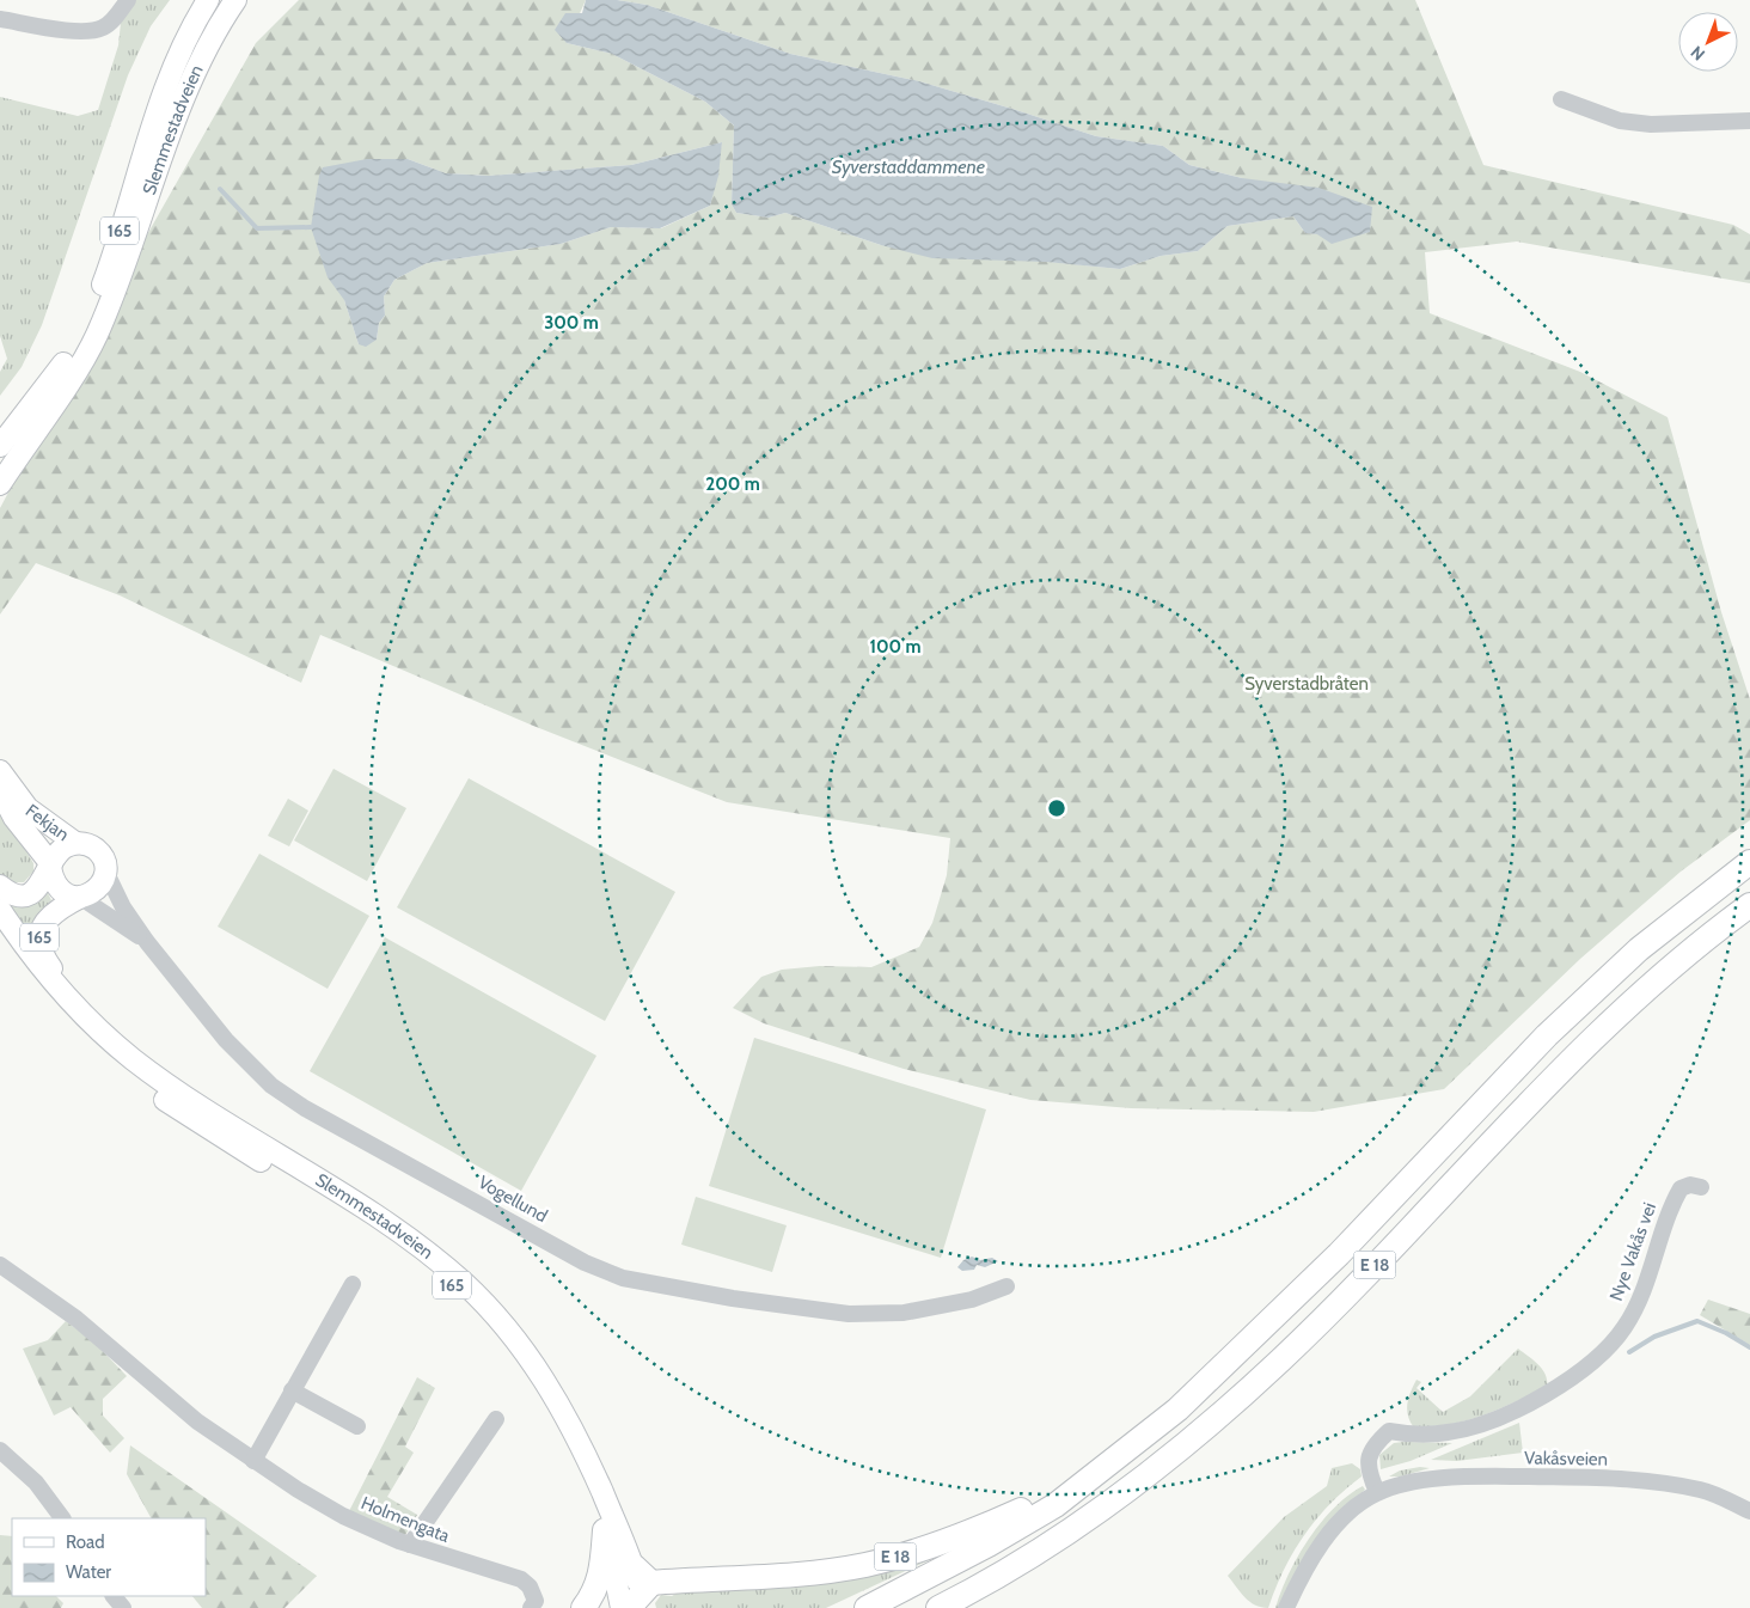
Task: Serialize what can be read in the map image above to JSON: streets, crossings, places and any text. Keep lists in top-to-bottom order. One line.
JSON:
{"streets":{"highway":["E 18"],"main road":["Slemmestadveien","165","Fekjan"],"street":["Vogellund","Nye Vakås vei","Vakåsveien","Holmengata"]},"crossings":[["Slemmestadveien","165"],["Slemmestadveien","E 18"],["165","Fekjan"],["165","Vogellund"],["Fekjan","Vogellund"],["Nye Vakås vei","Vakåsveien"]],"water":["Syverstaddammene"],"parks":["Syverstadbråten"],"legend":["Road","Water"],"north":"bottom left","rings":["300 m","200 m","100 m"]}
